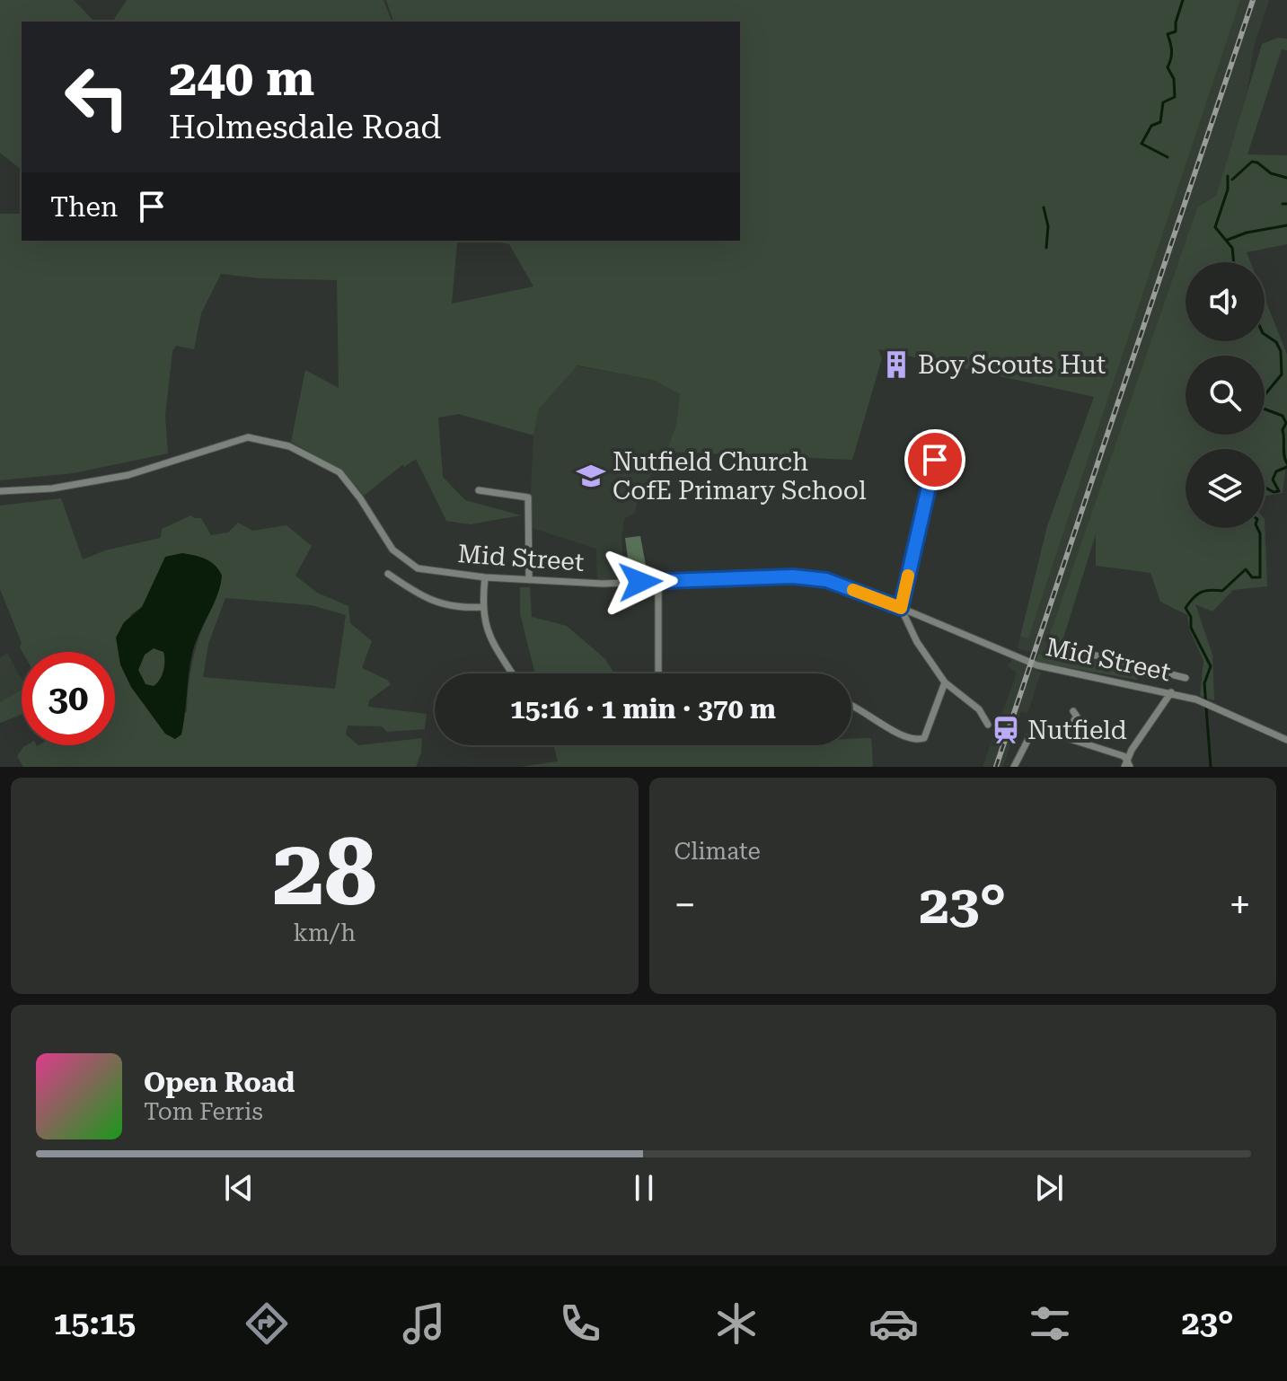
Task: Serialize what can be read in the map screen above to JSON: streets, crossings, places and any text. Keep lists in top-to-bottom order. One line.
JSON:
{"streets":{"street":["Mid Street"]},"places":{"building":["Boy Scouts Hut"],"school or university":["Nutfield Church CofE Primary School"],"station":["Nutfield"]},"page":{"turn":["240 m","Holmesdale Road"],"then":"Then","limit":"30","trip":"15:16 · 1 min · 370 m","tile":[["28","km/h"],"Climate"],"heat":["−","23°","+"],"song":["Open Road","Tom Ferris"],"tabs":["15:15","23°"]}}
